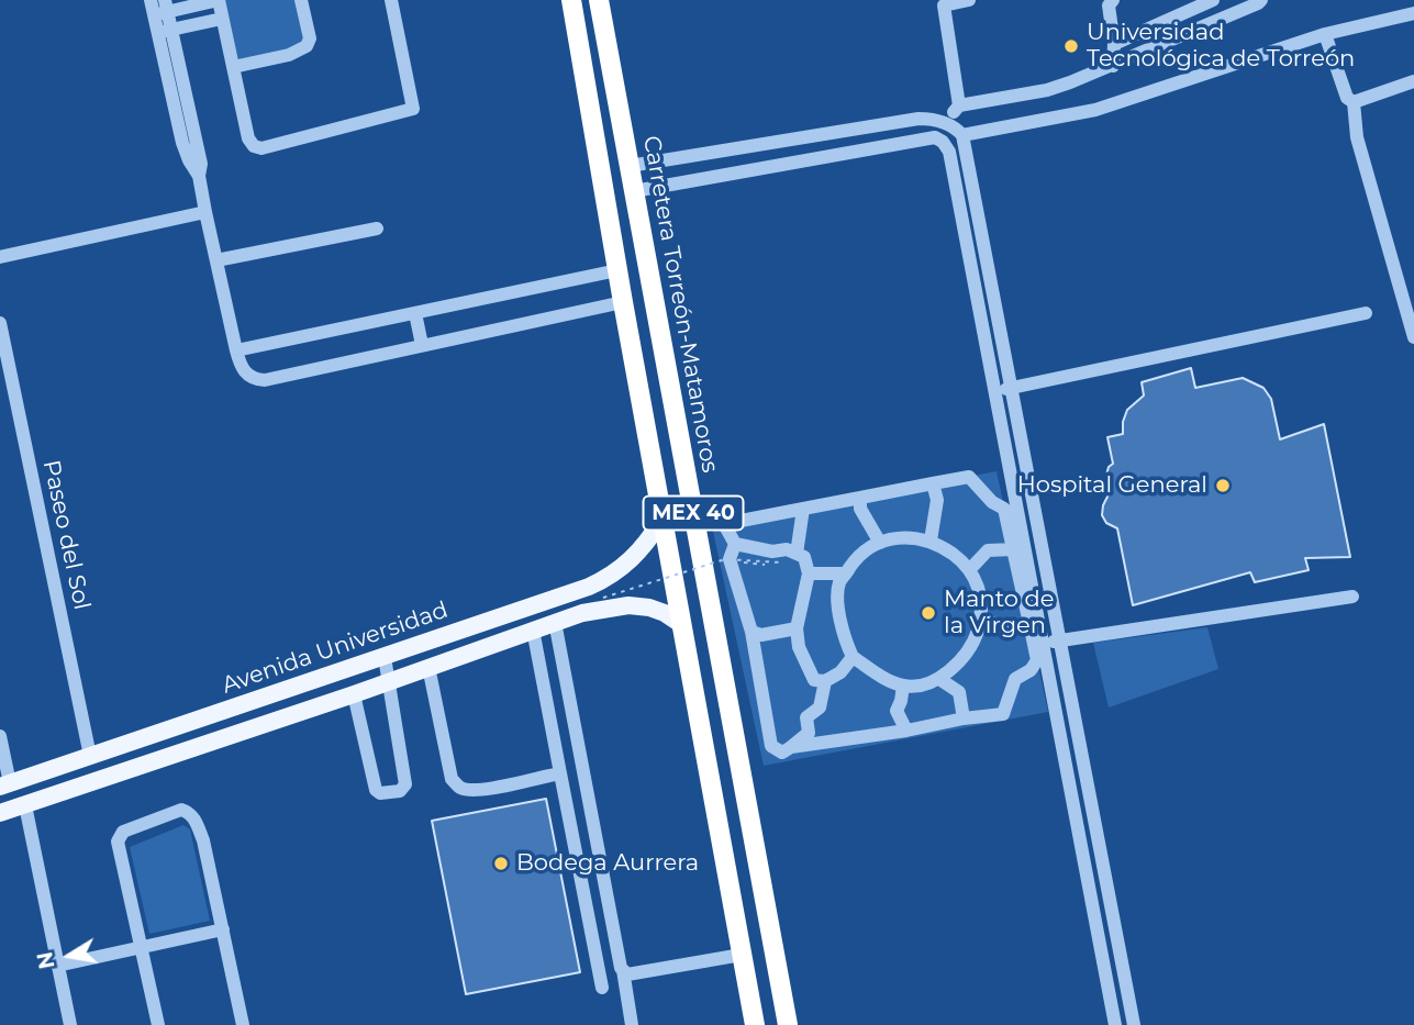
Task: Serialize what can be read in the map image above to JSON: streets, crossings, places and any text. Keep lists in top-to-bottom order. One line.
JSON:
{"streets":{"highway":["Carretera Torreón-Matamoros","MEX 40"],"main road":["Avenida Universidad"],"street":["Paseo del Sol"]},"crossings":[["MEX 40","Avenida Universidad"],["Paseo del Sol","Avenida Universidad"]],"places":["Universidad Tecnológica de Torreón","Hospital General","Manto de la Virgen","Bodega Aurrera"],"north":"left"}
